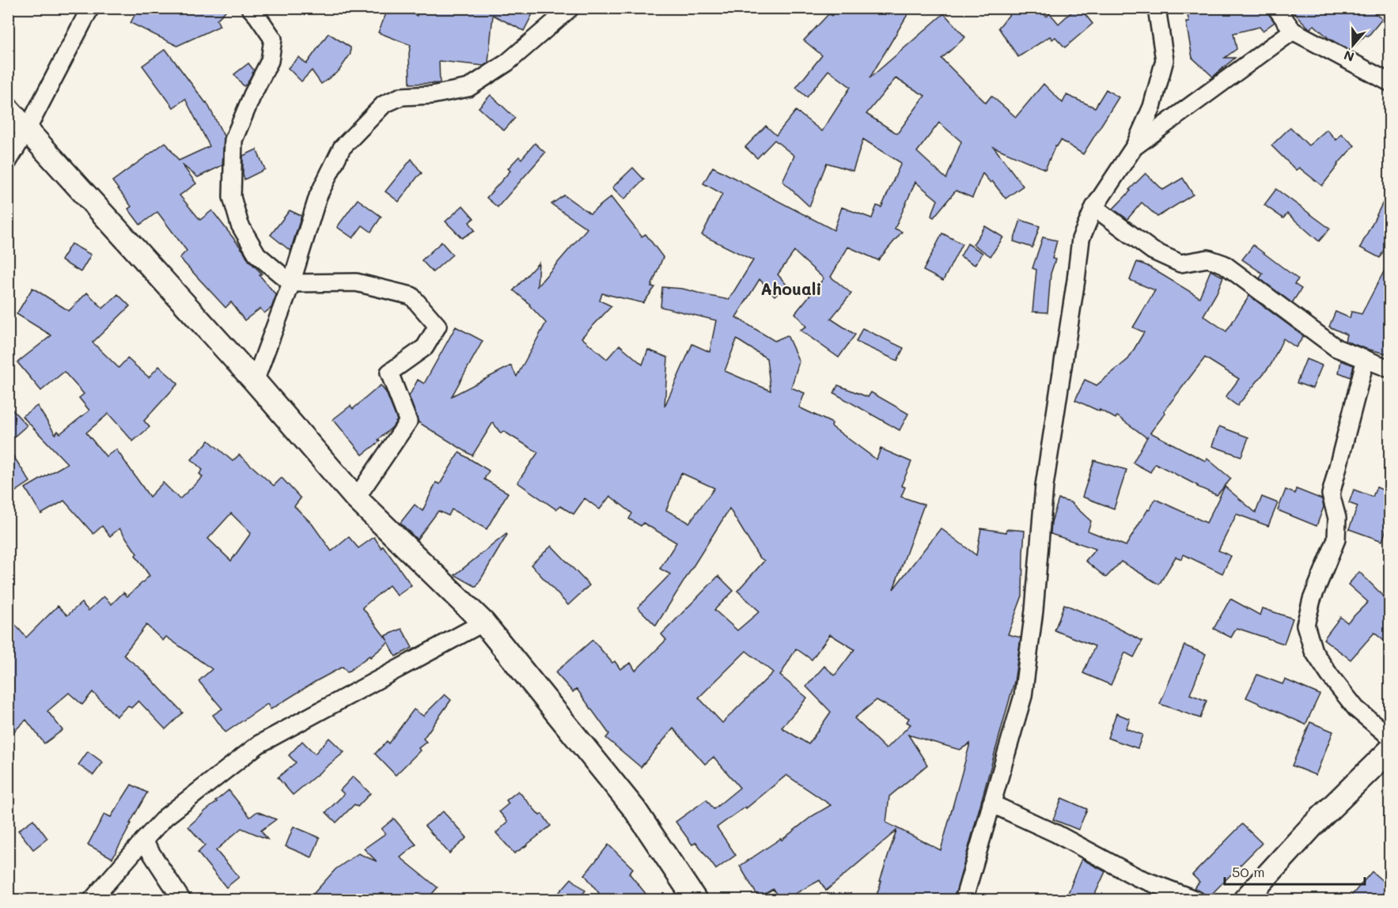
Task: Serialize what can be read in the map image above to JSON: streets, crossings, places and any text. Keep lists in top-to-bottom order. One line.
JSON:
{"districts":["Ahouali"],"scale_bar":"50 m","north":"bottom"}
